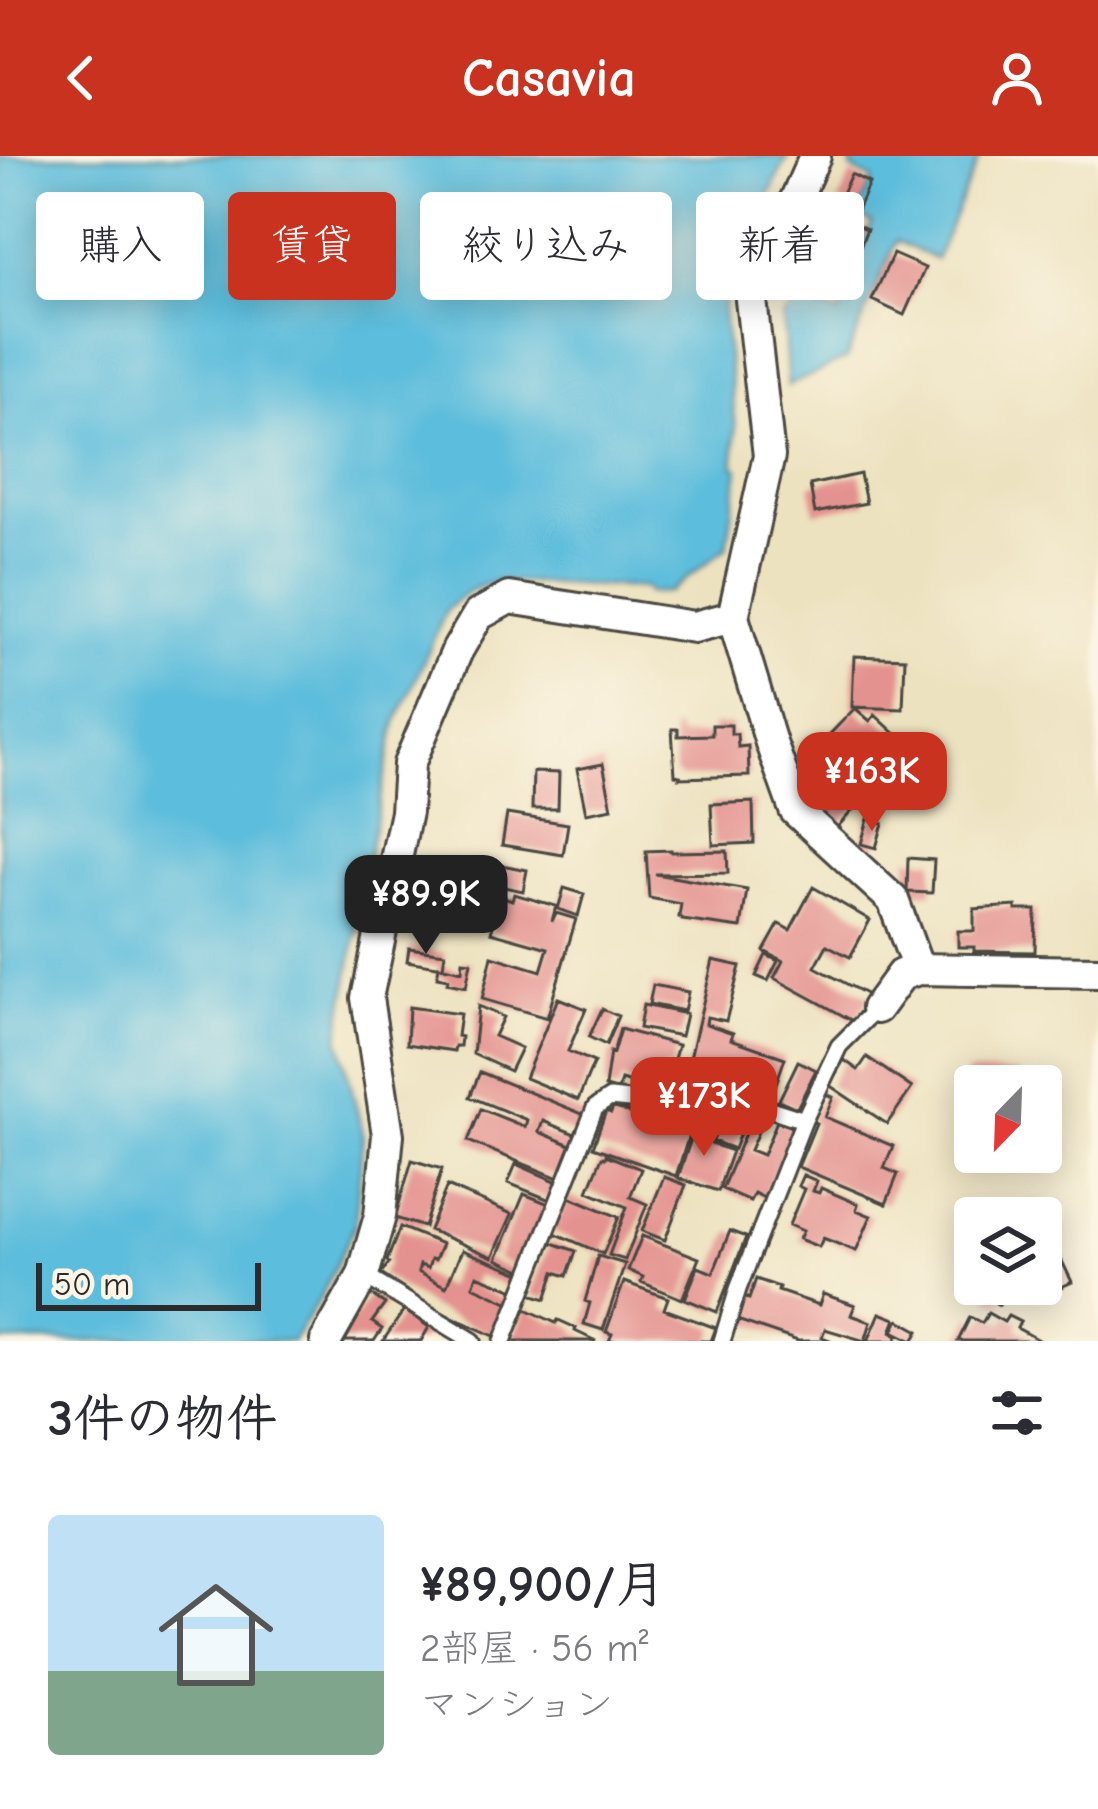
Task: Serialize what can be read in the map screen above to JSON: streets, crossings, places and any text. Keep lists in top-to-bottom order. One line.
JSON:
{"scale_bar":"50 m","north":"bottom left","page":{"header":"Casavia","chip":["購入","賃貸","絞り込み","新着"],"price":["¥163K","¥89.9K","¥173K"],"scale":"50 m","heading":"3件の物件","list":[{"name":"¥89,900/月","note":"2部屋 · 56 m² · マンション"}]}}
